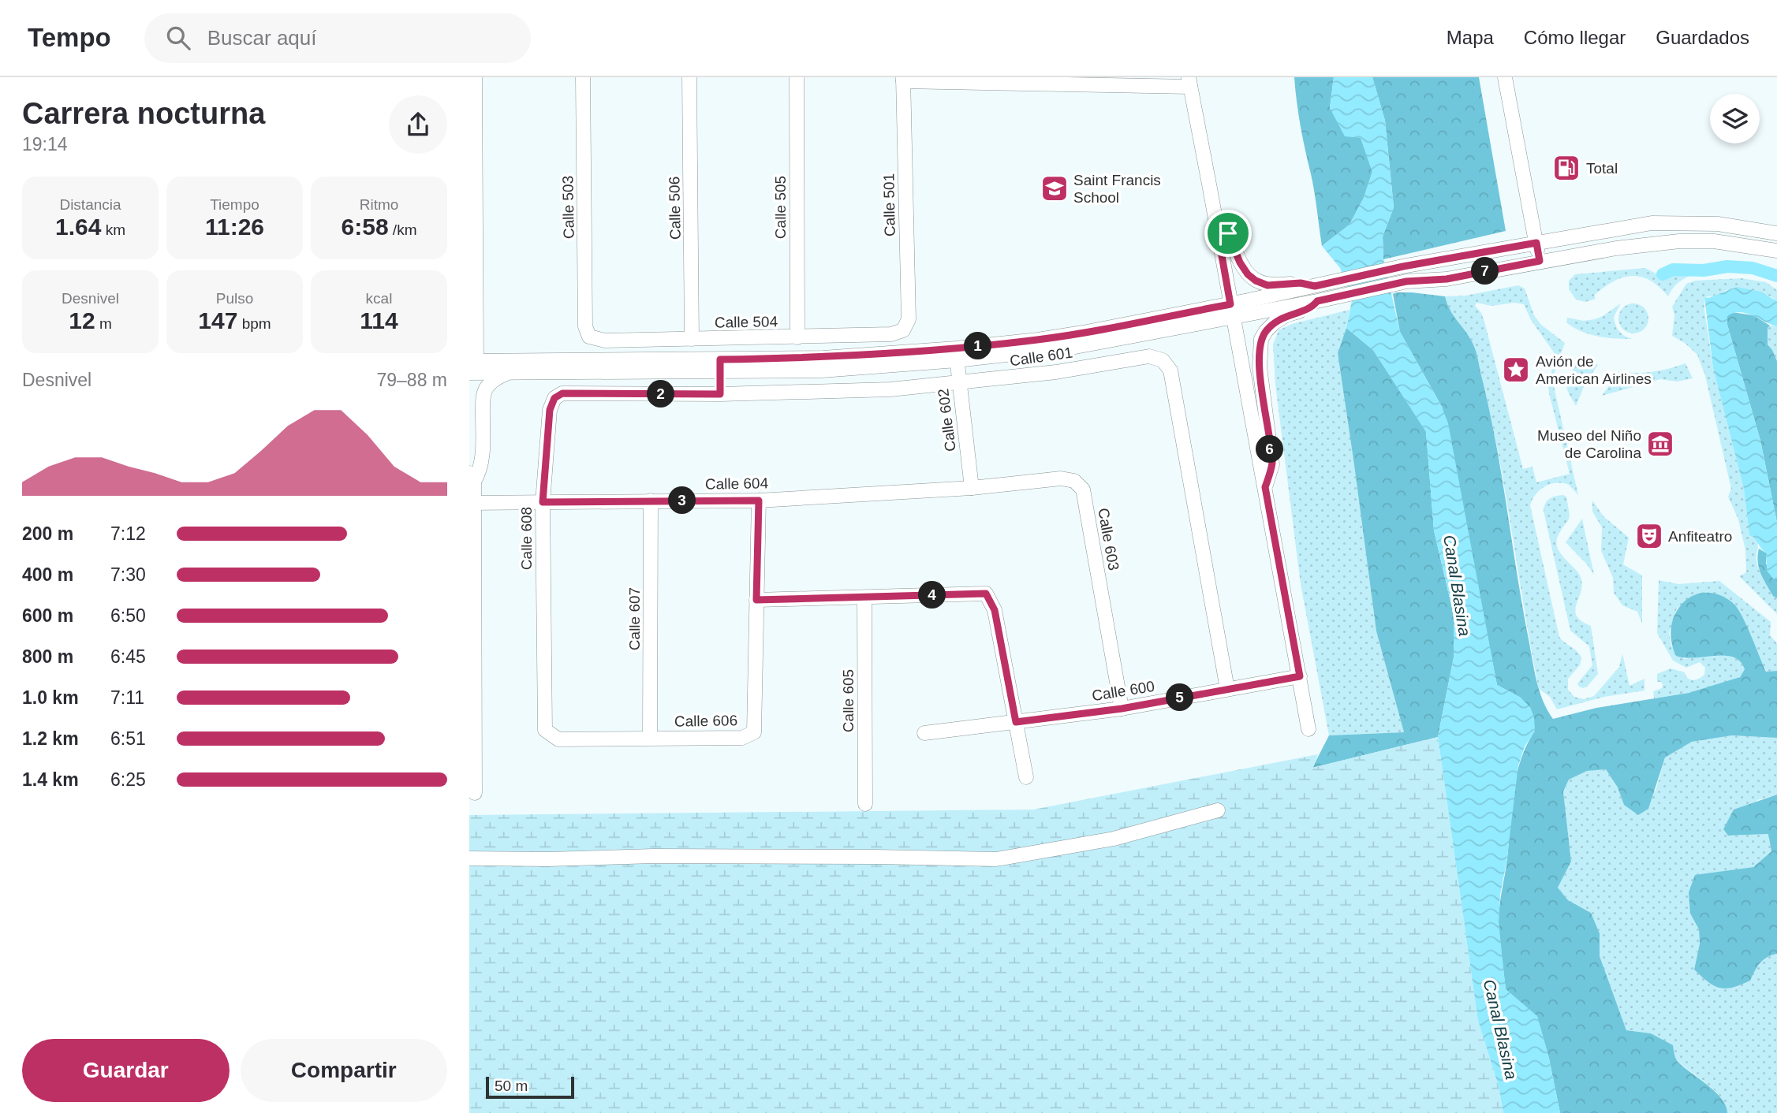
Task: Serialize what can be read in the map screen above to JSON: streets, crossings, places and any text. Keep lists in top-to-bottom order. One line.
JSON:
{"streets":{"street":["Calle 501","Calle 503","Calle 505","Calle 506","Calle 504","Calle 601","Calle 602","Calle 604","Calle 608","Calle 603","Calle 607","Calle 600","Calle 605","Calle 606"]},"crossings":[["Calle 501","Calle 504"],["Calle 503","Calle 504"],["Calle 505","Calle 504"],["Calle 506","Calle 504"],["Calle 601","Calle 602"],["Calle 601","Calle 608"],["Calle 601","Calle 600"],["Calle 602","Calle 604"],["Calle 602","Calle 603"],["Calle 604","Calle 608"],["Calle 604","Calle 603"],["Calle 604","Calle 607"],["Calle 604","Calle 606"],["Calle 608","Calle 606"],["Calle 603","Calle 600"],["Calle 607","Calle 606"]],"water":["Canal Blasina"],"places":{"fuel station":["Total"],"school or university":["Saint Francis School"],"place":["Avión de American Airlines"],"museum":["Museo del Niño de Carolina"],"theatre":["Anfiteatro"]},"scale_bar":"50 m","page":{"header":"Tempo","search":"Buscar aquí","nav":["Mapa","Cómo llegar","Guardados"],"heading":["Carrera nocturna","19:14"],"stats":[["Distancia","1.64 km"],["Tiempo","11:26"],["Ritmo","6:58 /km"],["Desnivel","12 m"],["Pulso","147 bpm"],["kcal","114"]],"pins":["7","1","2","6","3","4","5"],"chart":["Desnivel","79–88 m"],"list":[{"name":"200 m","note":"7:12"},{"name":"400 m","note":"7:30"},{"name":"600 m","note":"6:50"},{"name":"800 m","note":"6:45"},{"name":"1.0 km","note":"7:11"},{"name":"1.2 km","note":"6:51"},{"name":"1.4 km","note":"6:25"}],"buttons":["Guardar","Compartir"],"scale":"50 m"}}
